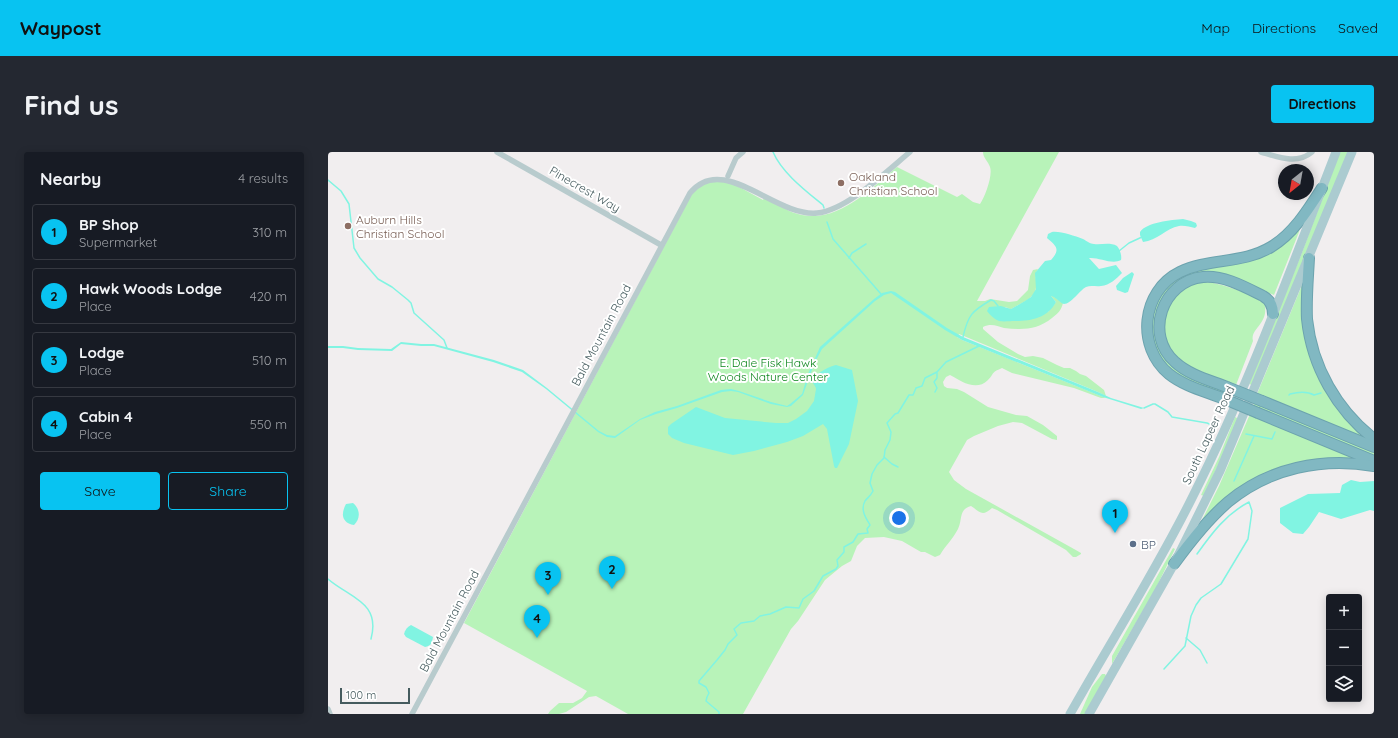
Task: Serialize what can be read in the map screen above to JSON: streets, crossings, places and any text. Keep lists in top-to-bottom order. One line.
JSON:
{"streets":{"main road":["South Lapeer Road"],"street":["Pinecrest Way","Bald Mountain Road"]},"crossings":[["Pinecrest Way","Bald Mountain Road"]],"parks":["E. Dale Fisk Hawk Woods Nature Center"],"places":["Oakland Christian School","Auburn Hills Christian School","BP"],"scale_bar":"100 m","north":"bottom left","page":{"header":"Waypost","nav":["Map","Directions","Saved"],"buttons":["Directions",["Save","Share"]],"title":"Find us","heading":["Nearby","4 results"],"list":[{"mark":"1","name":"BP Shop","note":"Supermarket","value":"310 m"},{"mark":"2","name":"Hawk Woods Lodge","note":"Place","value":"420 m"},{"mark":"3","name":"Lodge","note":"Place","value":"510 m"},{"mark":"4","name":"Cabin 4","note":"Place","value":"550 m"}],"pins":["1","2","3","4"],"map_buttons":["+","−"],"scale":"100 m"}}
